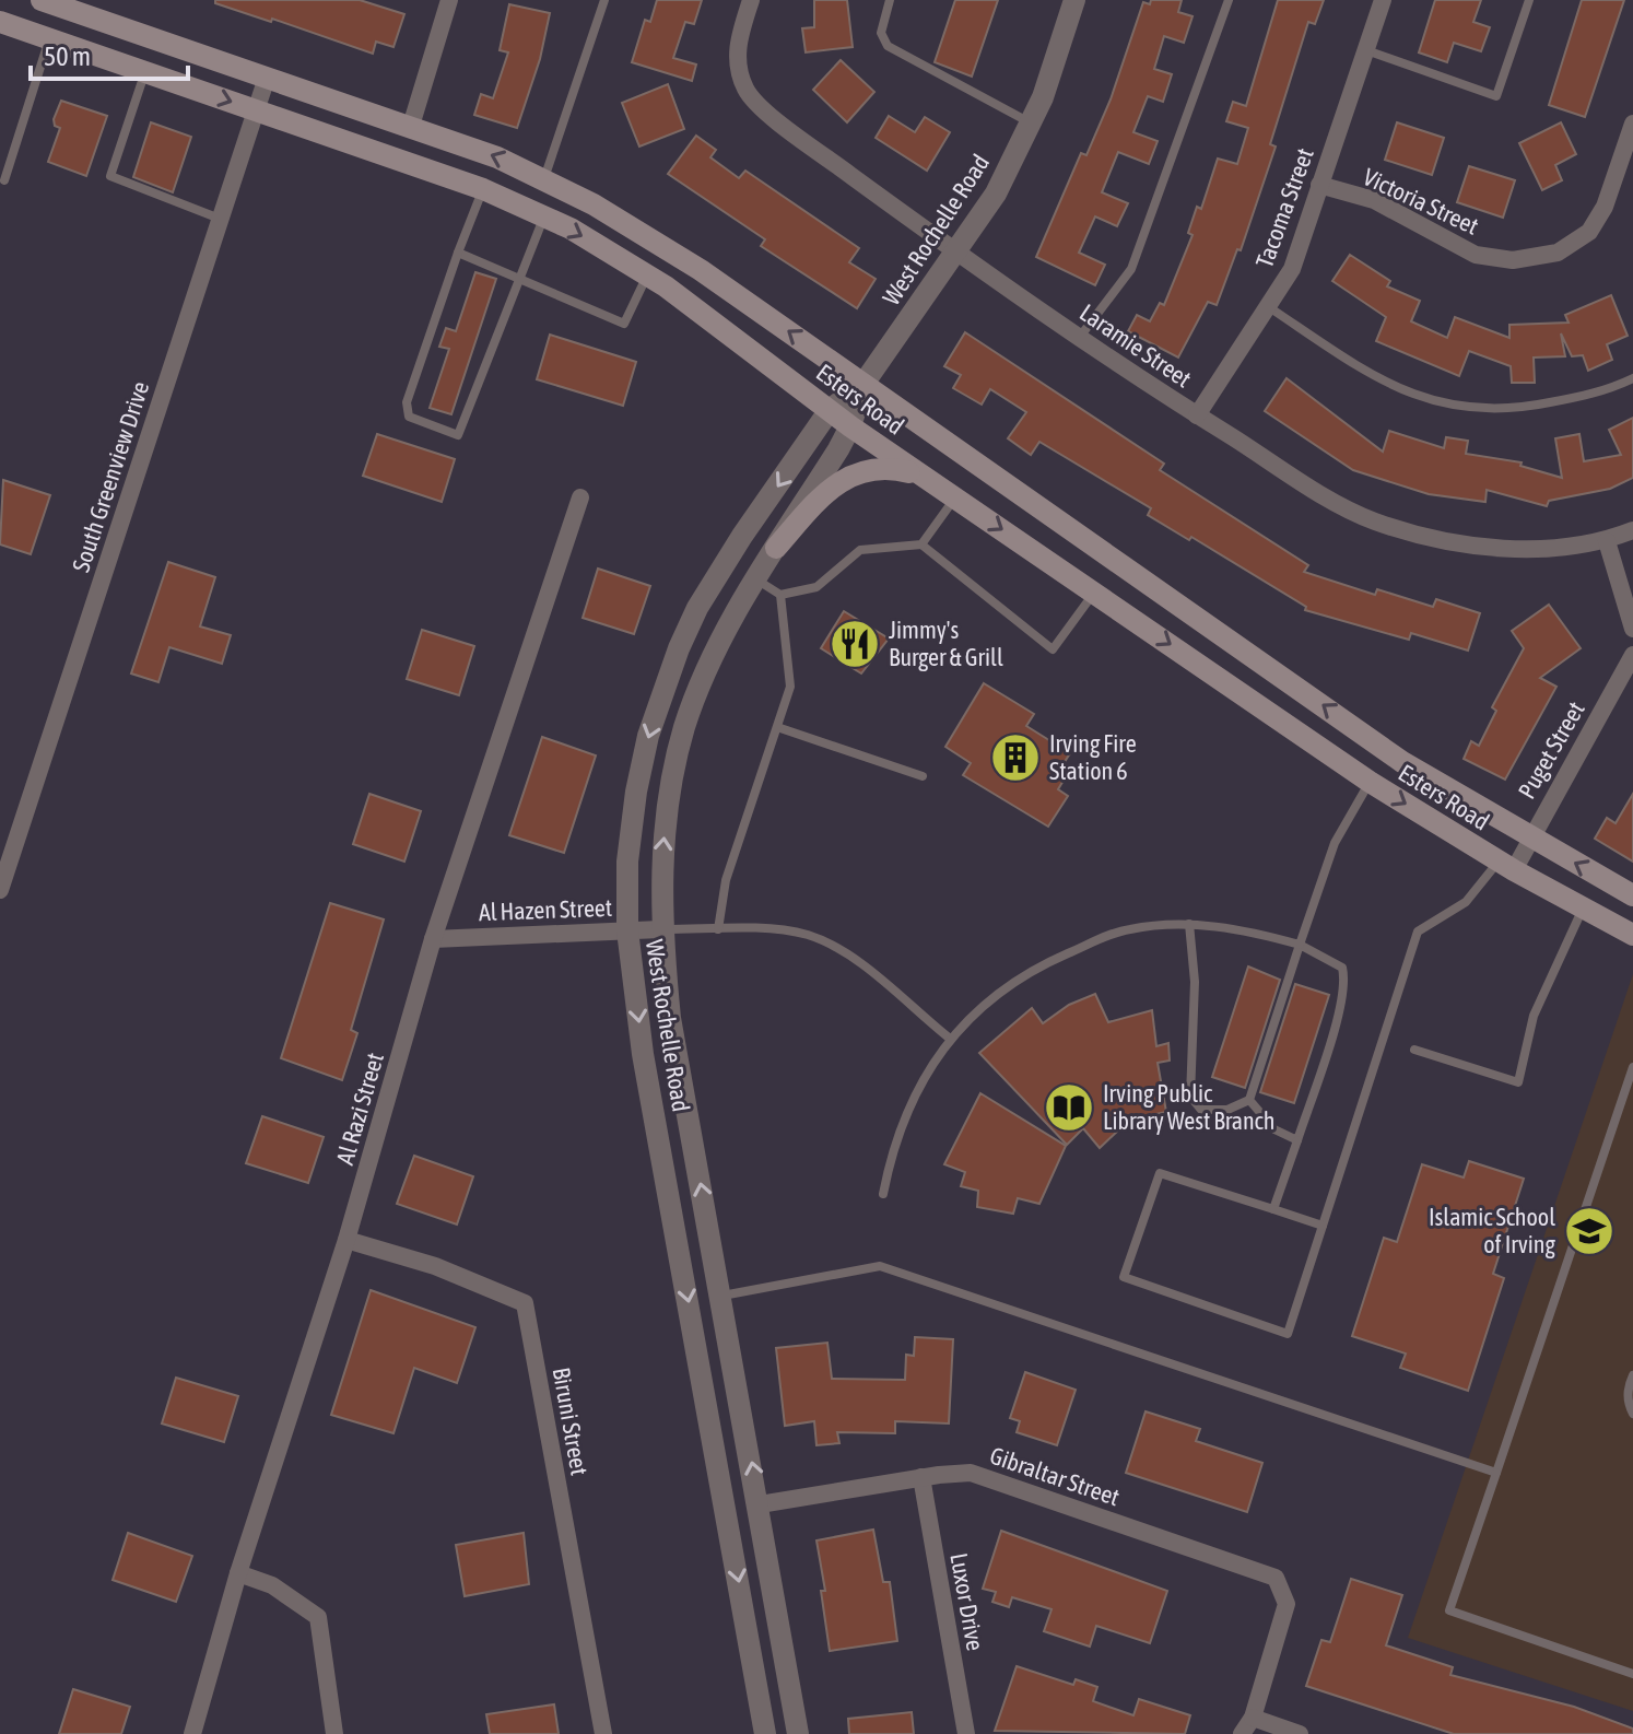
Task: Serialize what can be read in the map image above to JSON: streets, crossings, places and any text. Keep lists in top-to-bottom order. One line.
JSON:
{"streets":{"main road":["Esters Road"],"street":["Victoria Street","Tacoma Street","West Rochelle Road","Laramie Street","South Greenview Drive","Puget Street","Al Hazen Street","Al Razi Street","Biruni Street","Gibraltar Street","Luxor Drive"]},"crossings":[["Victoria Street","Tacoma Street"],["Tacoma Street","Laramie Street"],["West Rochelle Road","Laramie Street"],["West Rochelle Road","Esters Road"],["West Rochelle Road","Al Hazen Street"],["West Rochelle Road","Gibraltar Street"],["Esters Road","South Greenview Drive"],["Esters Road","Puget Street"],["Al Hazen Street","Al Razi Street"],["Al Razi Street","Biruni Street"],["Gibraltar Street","Luxor Drive"]],"places":{"restaurant":["Jimmy's Burger & Grill"],"building":["Irving Fire Station 6"],"library":["Irving Public Library West Branch"],"school or university":["Islamic School of Irving"]},"scale_bar":"50 m"}
